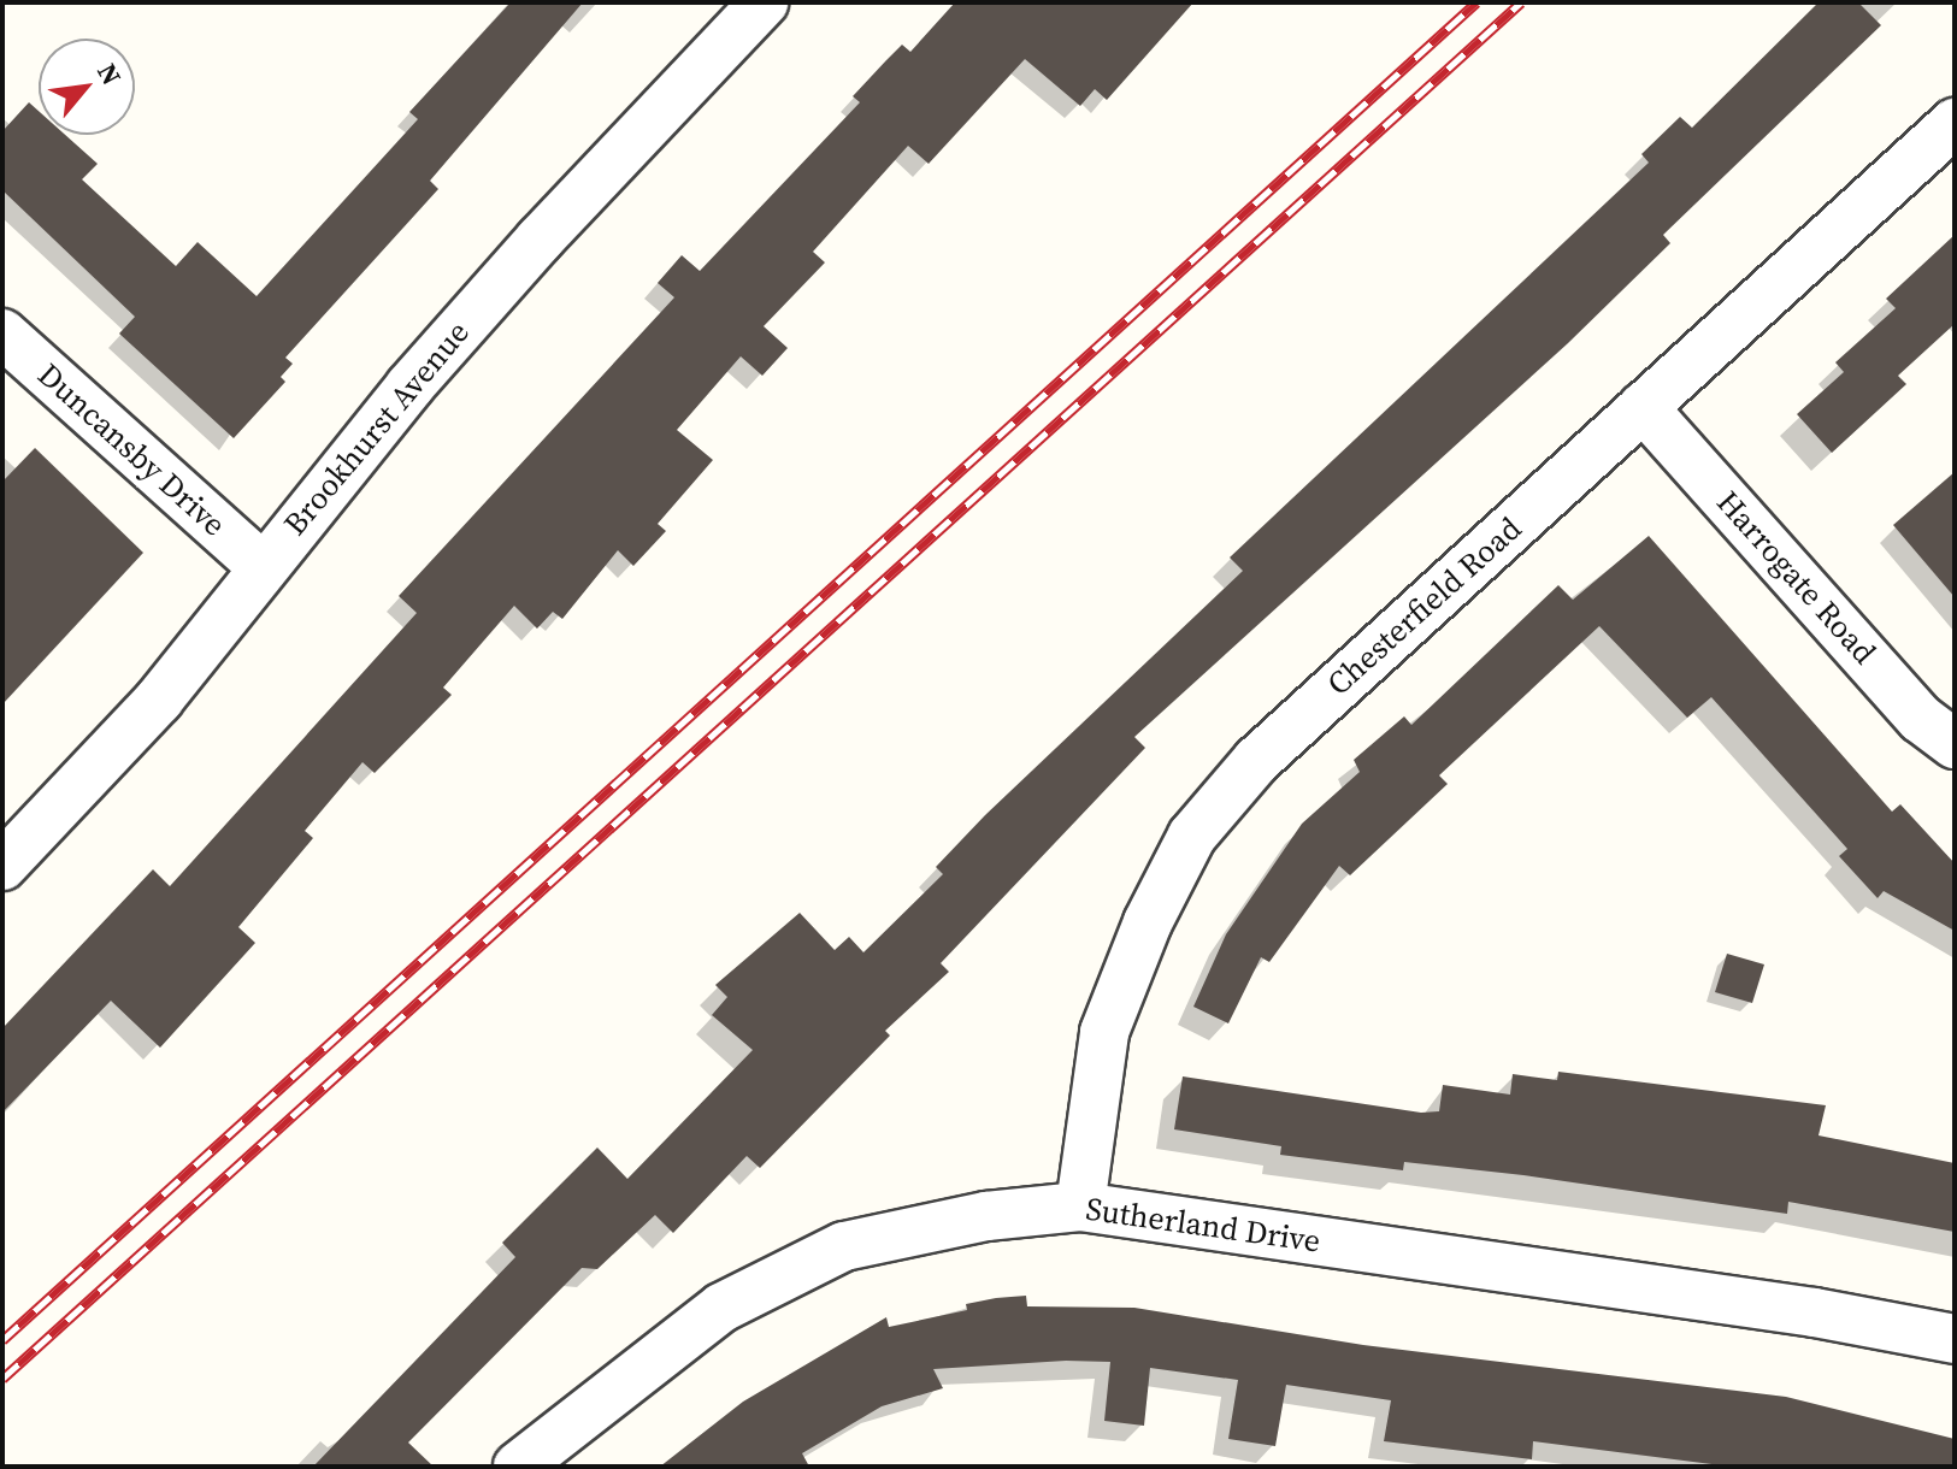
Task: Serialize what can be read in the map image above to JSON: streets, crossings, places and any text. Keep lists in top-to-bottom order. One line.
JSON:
{"streets":{"street":["Brookhurst Avenue","Duncansby Drive","Harrogate Road","Chesterfield Road","Sutherland Drive"]},"crossings":[["Brookhurst Avenue","Duncansby Drive"],["Harrogate Road","Chesterfield Road"],["Chesterfield Road","Sutherland Drive"]],"north":"top right"}
